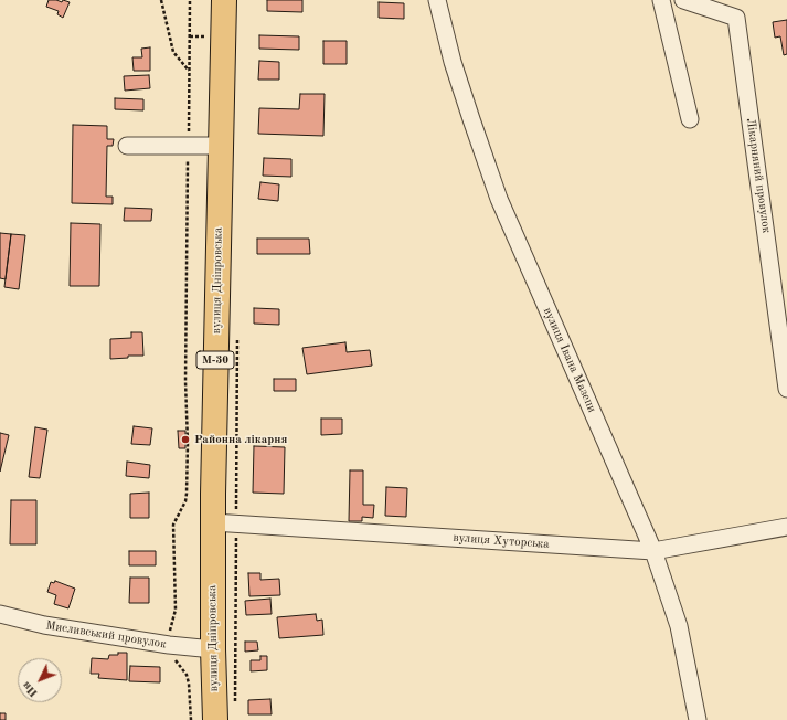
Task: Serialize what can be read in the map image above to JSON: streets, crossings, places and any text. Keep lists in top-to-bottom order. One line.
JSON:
{"streets":{"highway":["вулиця Дніпровська","М-30"],"street":["Лікарняний провулок","вулиця Івана Мазепи","вулиця Хуторська","Мисливський провулок"]},"crossings":[["вулиця Дніпровська","вулиця Хуторська"],["вулиця Дніпровська","Мисливський провулок"],["вулиця Івана Мазепи","вулиця Хуторська"]],"places":["Районна лікарня"],"north":"bottom left"}
